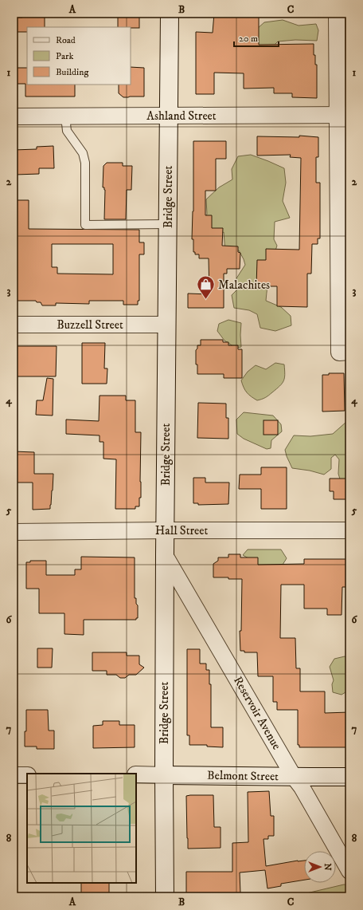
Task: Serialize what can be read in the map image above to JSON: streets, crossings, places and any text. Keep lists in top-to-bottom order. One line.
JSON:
{"streets":{"main road":["Bridge Street","Belmont Street"],"street":["Ashland Street","Buzzell Street","Hall Street","Reservoir Avenue"]},"crossings":[["Ashland Street","Bridge Street"],["Bridge Street","Buzzell Street"],["Bridge Street","Hall Street"],["Bridge Street","Reservoir Avenue"],["Bridge Street","Belmont Street"],["Reservoir Avenue","Belmont Street"]],"places":{"shop":["Malachites"]},"legend":["Road","Park","Building"],"scale_bar":"20 m","north":"right","grid":{"columns":["A","B","C"],"rows":["1","2","3","4","5","6","7","8"]}}
